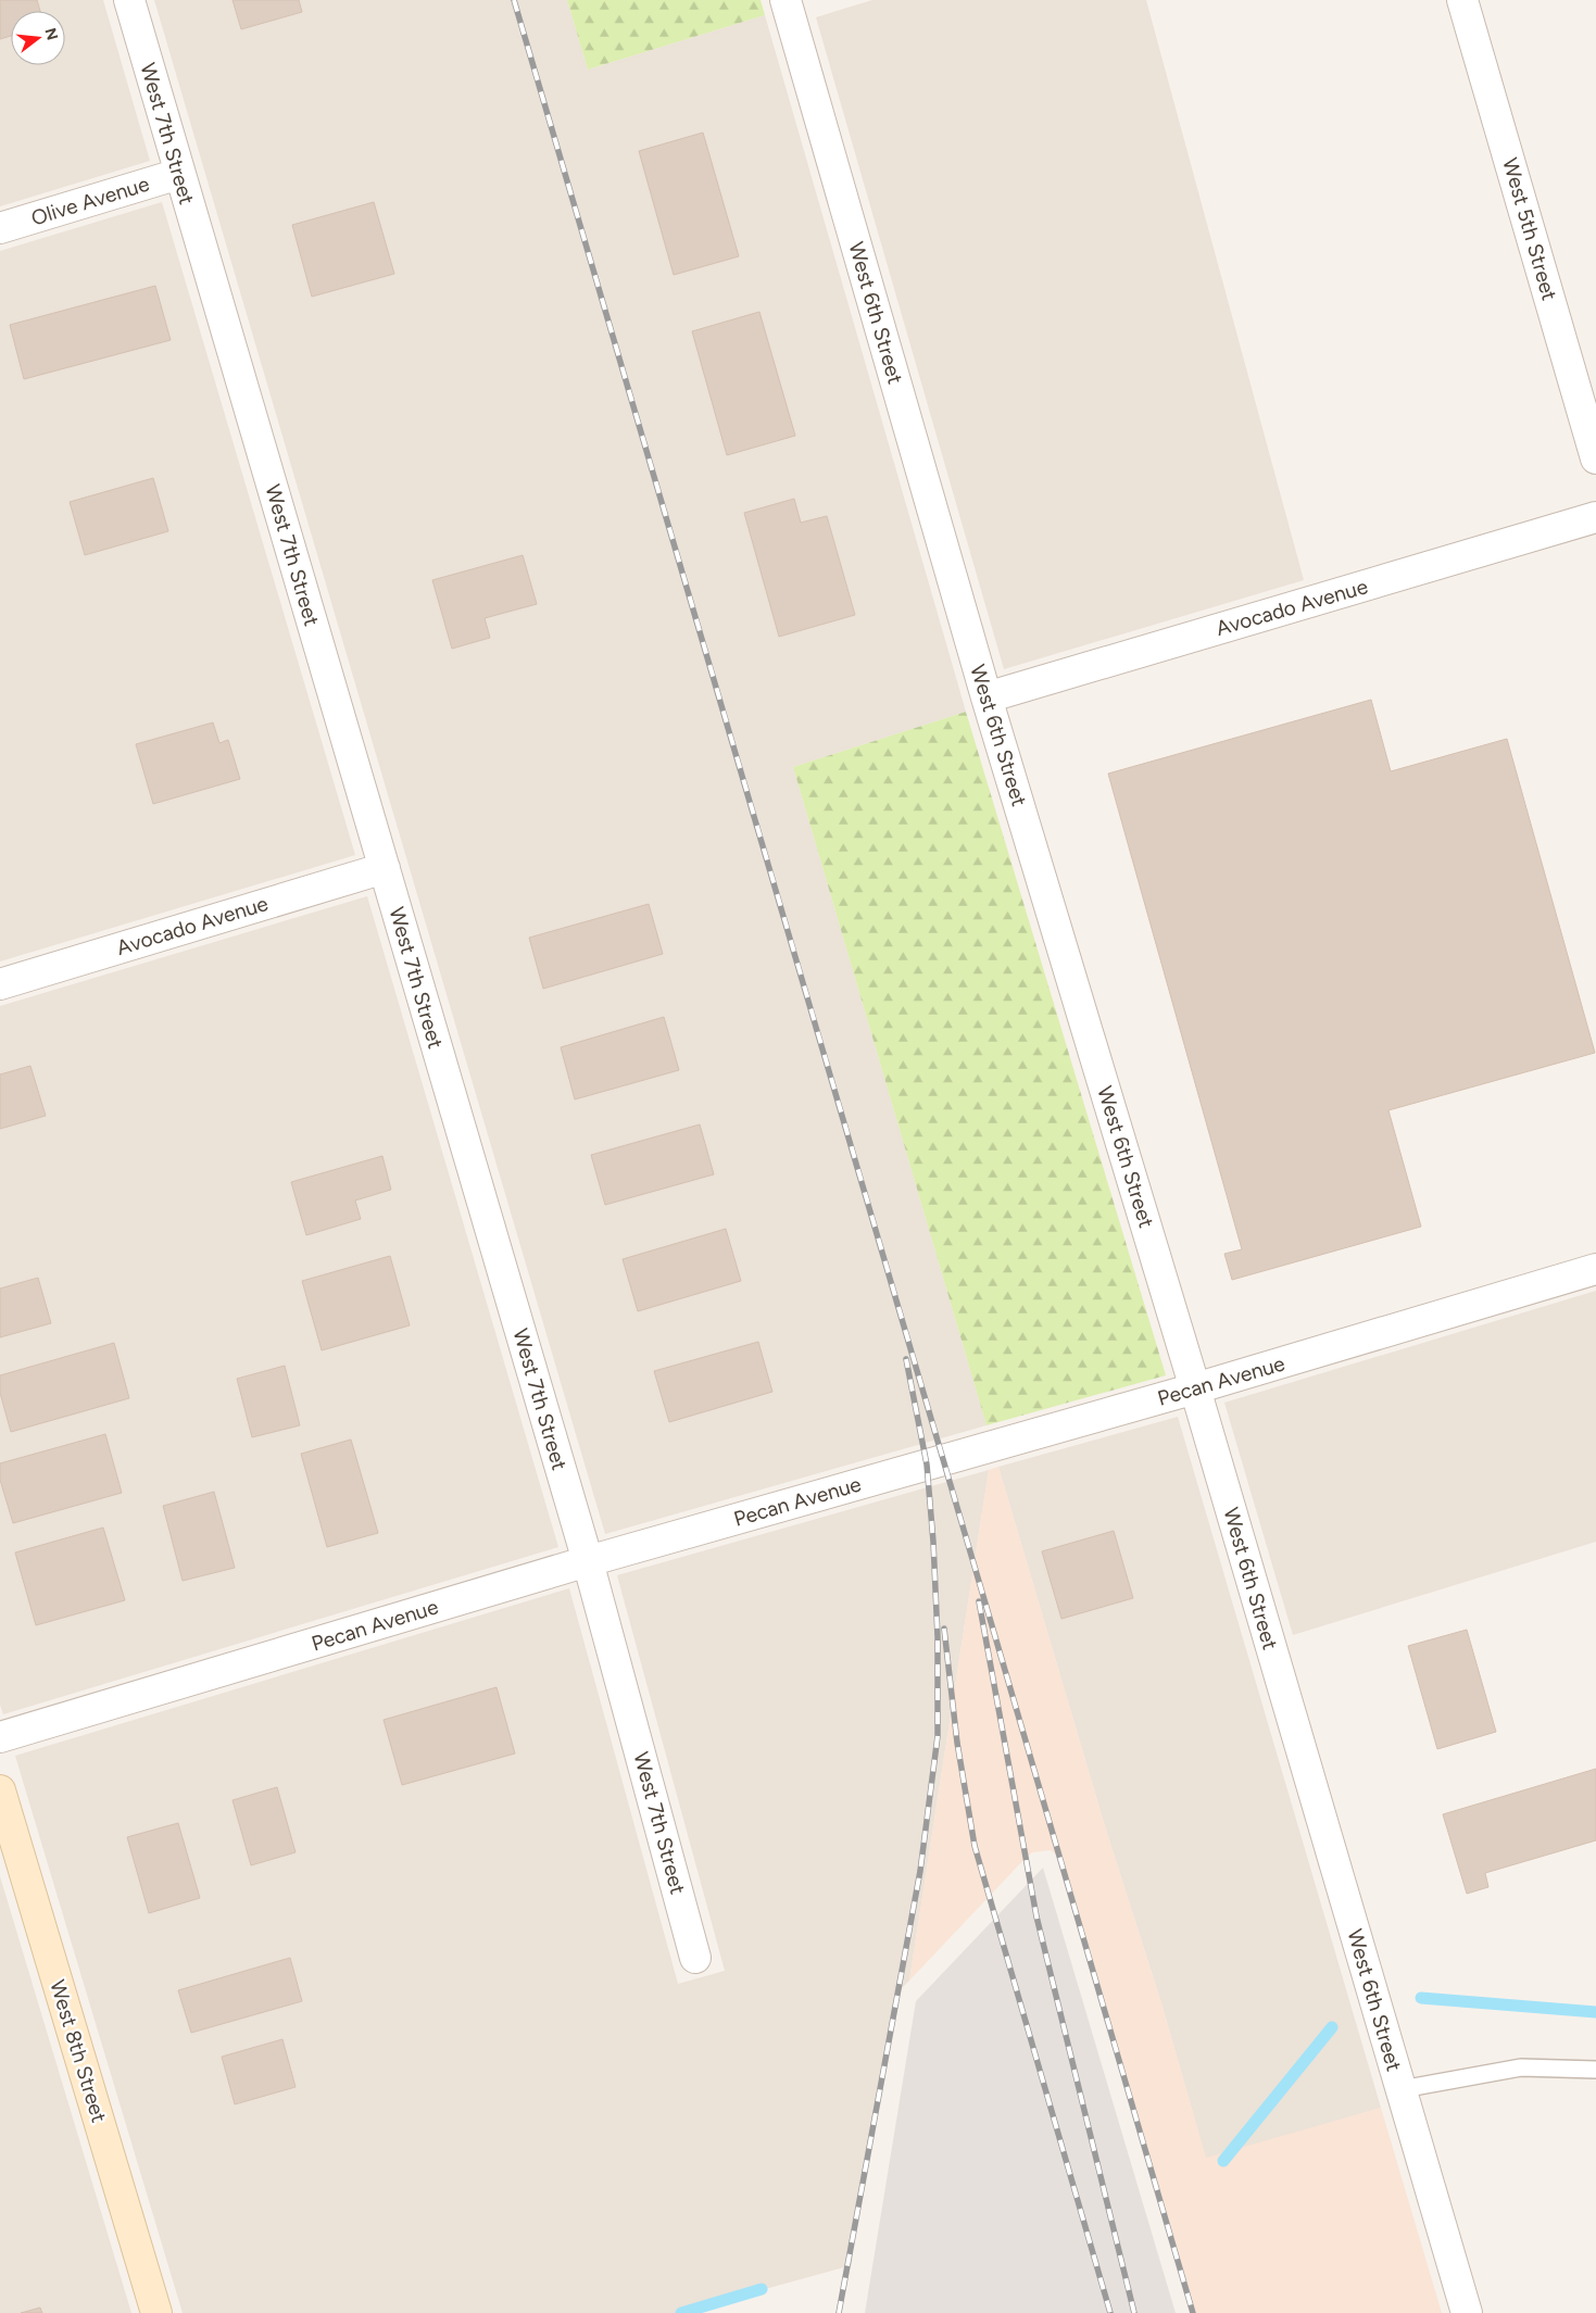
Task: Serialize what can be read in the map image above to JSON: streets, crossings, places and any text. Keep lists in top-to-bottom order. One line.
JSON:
{"streets":{"street":["West 7th Street","Olive Avenue","West 5th Street","West 6th Street","Avocado Avenue","Pecan Avenue","West 8th Street"]},"crossings":[["West 7th Street","Olive Avenue"],["West 7th Street","Avocado Avenue"],["West 7th Street","Pecan Avenue"],["West 6th Street","Avocado Avenue"],["West 6th Street","Pecan Avenue"]],"north":"right"}
